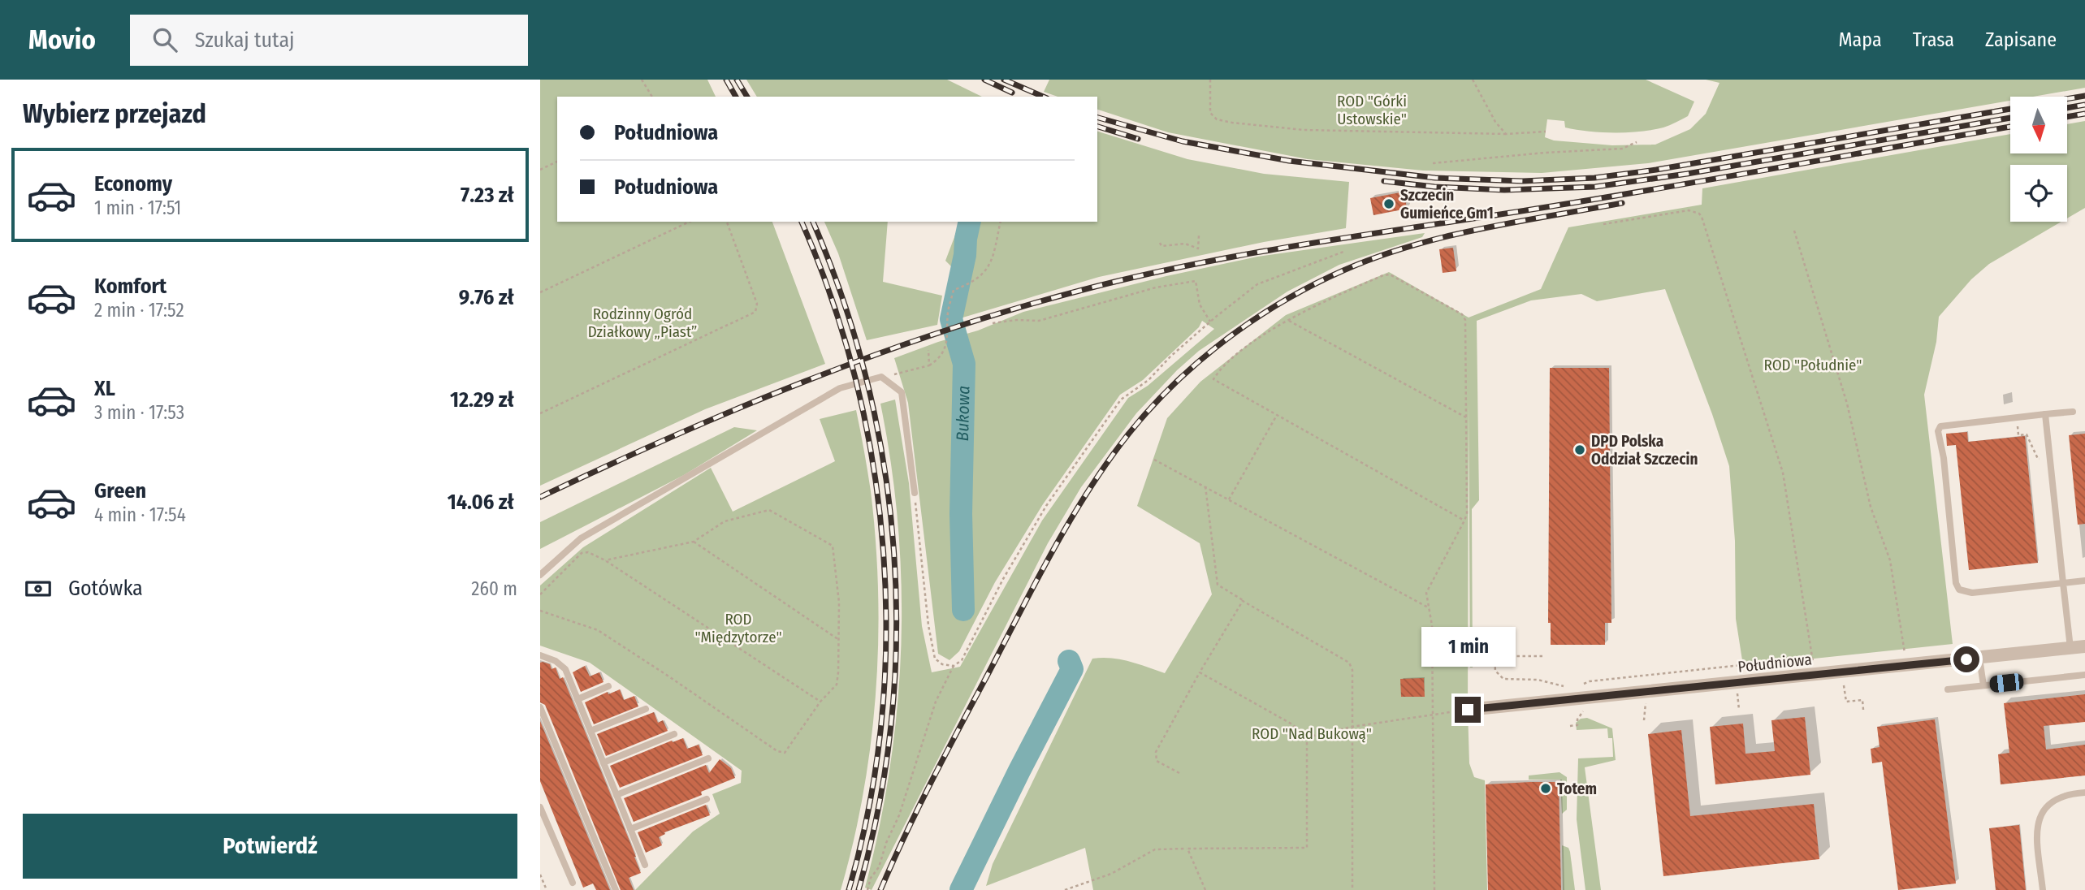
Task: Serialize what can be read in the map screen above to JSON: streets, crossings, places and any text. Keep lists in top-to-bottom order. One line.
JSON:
{"streets":{"street":["Południowa"]},"water":["Bukowa"],"parks":["ROD \"Górki Ustowskie\"","Rodzinny Ogród Działkowy „Piast”","ROD \"Południe\"","ROD \"Międzytorze\"","ROD \"Nad Bukową\""],"places":["Szczecin Gumieńce Gm1","DPD Polska Oddział Szczecin","Totem"],"north":"bottom","page":{"header":"Movio","search":"Szukaj tutaj","nav":["Mapa","Trasa","Zapisane"],"heading":"Wybierz przejazd","banner":["Południowa","Południowa"],"list":[{"name":"Economy","note":"1 min · 17:51","value":"7.23 zł"},{"name":"Komfort","note":"2 min · 17:52","value":"9.76 zł"},{"name":"XL","note":"3 min · 17:53","value":"12.29 zł"},{"name":"Green","note":"4 min · 17:54","value":"14.06 zł"}],"pay":["Gotówka","260 m"],"bubble":"1 min","buttons":"Potwierdź"}}
